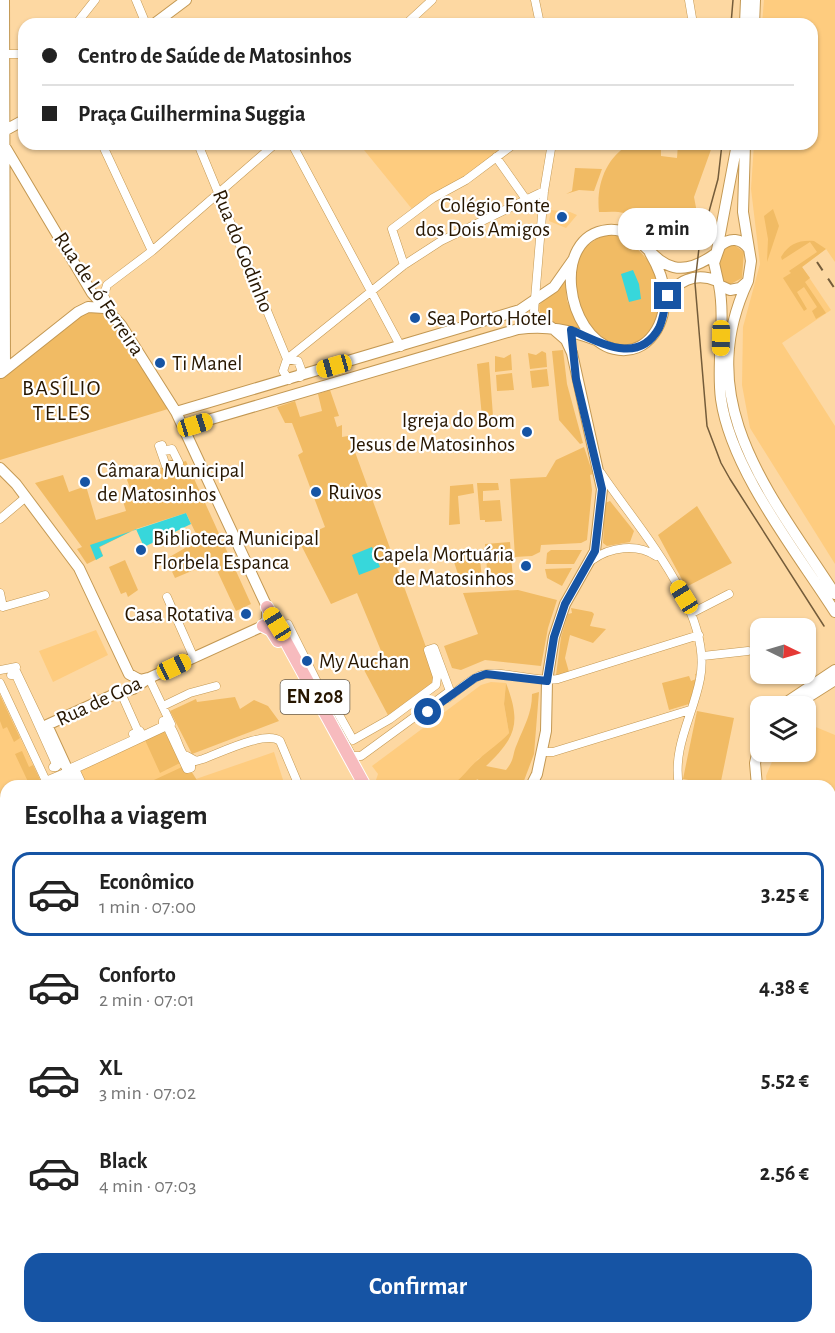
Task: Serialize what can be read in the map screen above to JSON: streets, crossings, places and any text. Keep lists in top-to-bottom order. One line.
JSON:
{"streets":{"main road":["Rua de Ló Ferreira","EN 208","Rua de Goa"],"street":["Rua do Godinho"]},"crossings":[["Rua de Ló Ferreira","EN 208"],["EN 208","Rua de Goa"]],"districts":["BASÍLIO TELES"],"places":["Colégio Fonte dos Dois Amigos","Sea Porto Hotel","Ti Manel","Igreja do Bom Jesus de Matosinhos","Câmara Municipal de Matosinhos","Ruivos","Biblioteca Municipal Florbela Espanca","Capela Mortuária de Matosinhos","Casa Rotativa","My Auchan"],"north":"right","page":{"banner":["Centro de Saúde de Matosinhos","Praça Guilhermina Suggia"],"bubble":"2 min","heading":"Escolha a viagem","list":[{"name":"Econômico","note":"1 min · 07:00","value":"3.25 €"},{"name":"Conforto","note":"2 min · 07:01","value":"4.38 €"},{"name":"XL","note":"3 min · 07:02","value":"5.52 €"},{"name":"Black","note":"4 min · 07:03","value":"2.56 €"}],"buttons":"Confirmar"}}
